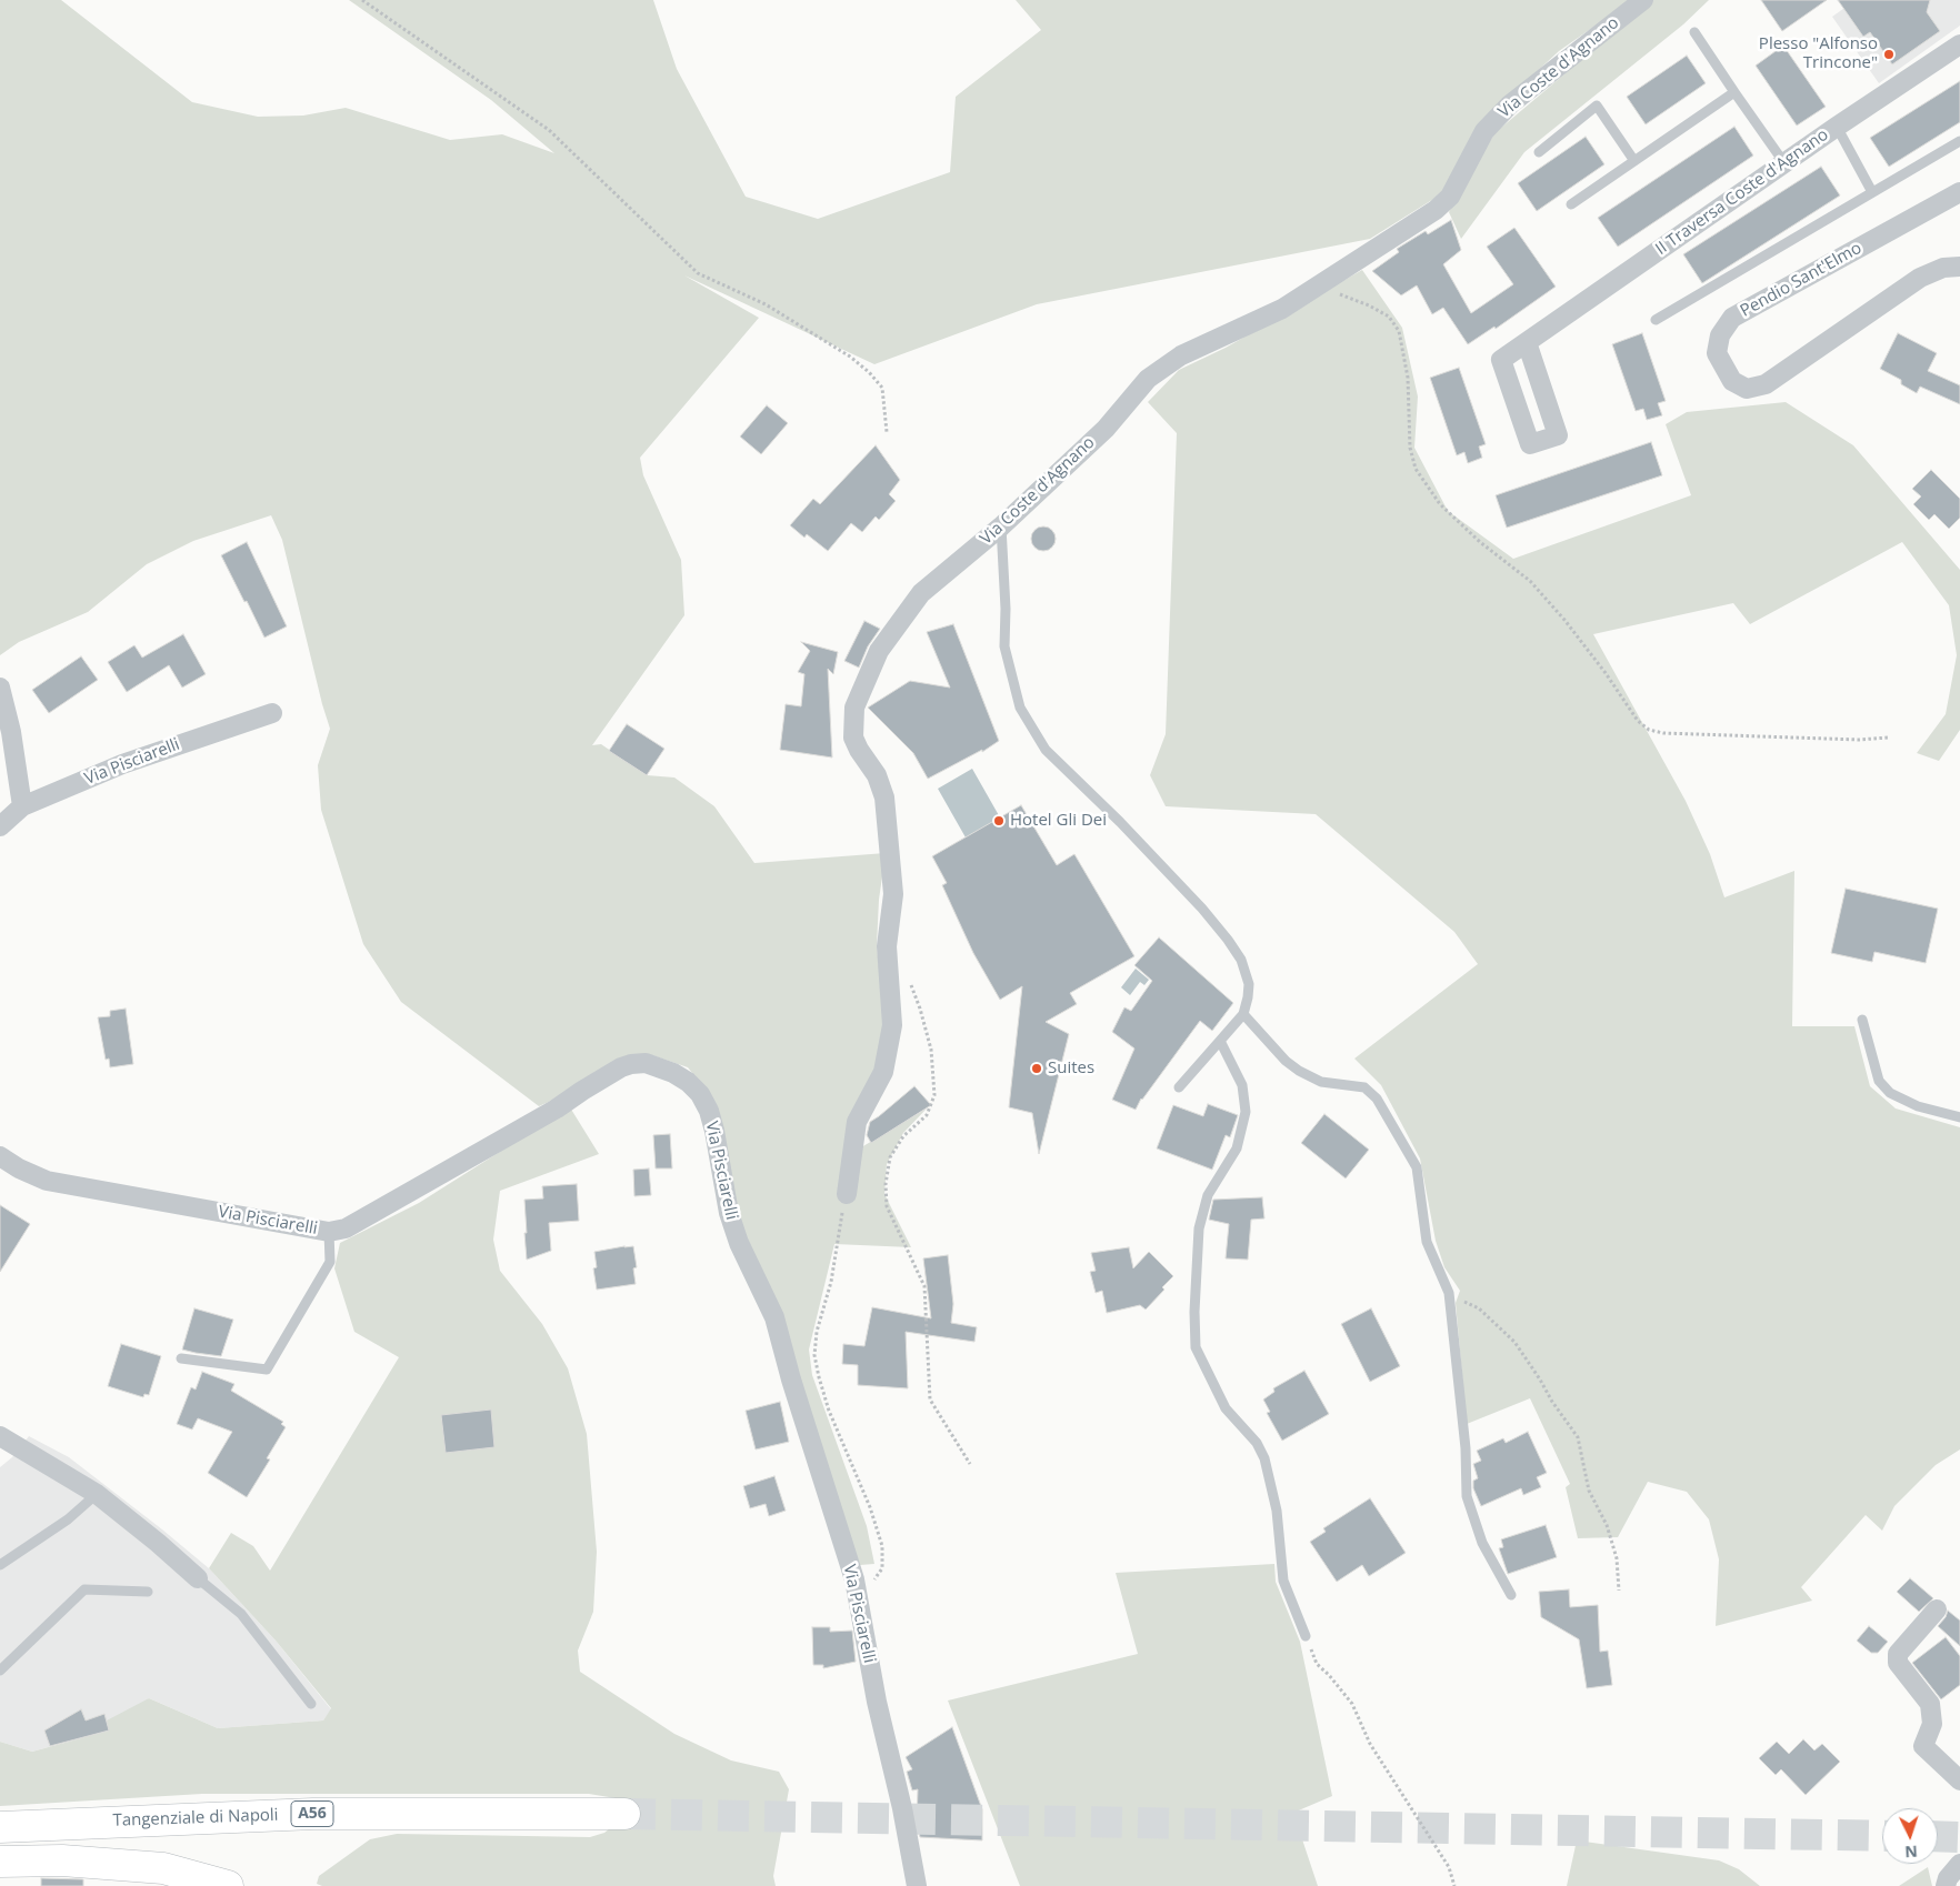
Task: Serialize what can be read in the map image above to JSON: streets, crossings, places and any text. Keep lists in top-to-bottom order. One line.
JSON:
{"streets":{"highway":["A56","Tangenziale di Napoli"],"street":["Via Coste d'Agnano","II Traversa Coste d'Agnano","Pendio Sant'Elmo","Via Pisciarelli"]},"places":["Plesso \"Alfonso Trincone\"","Hotel Gli Dei","Suites"],"north":"bottom"}
